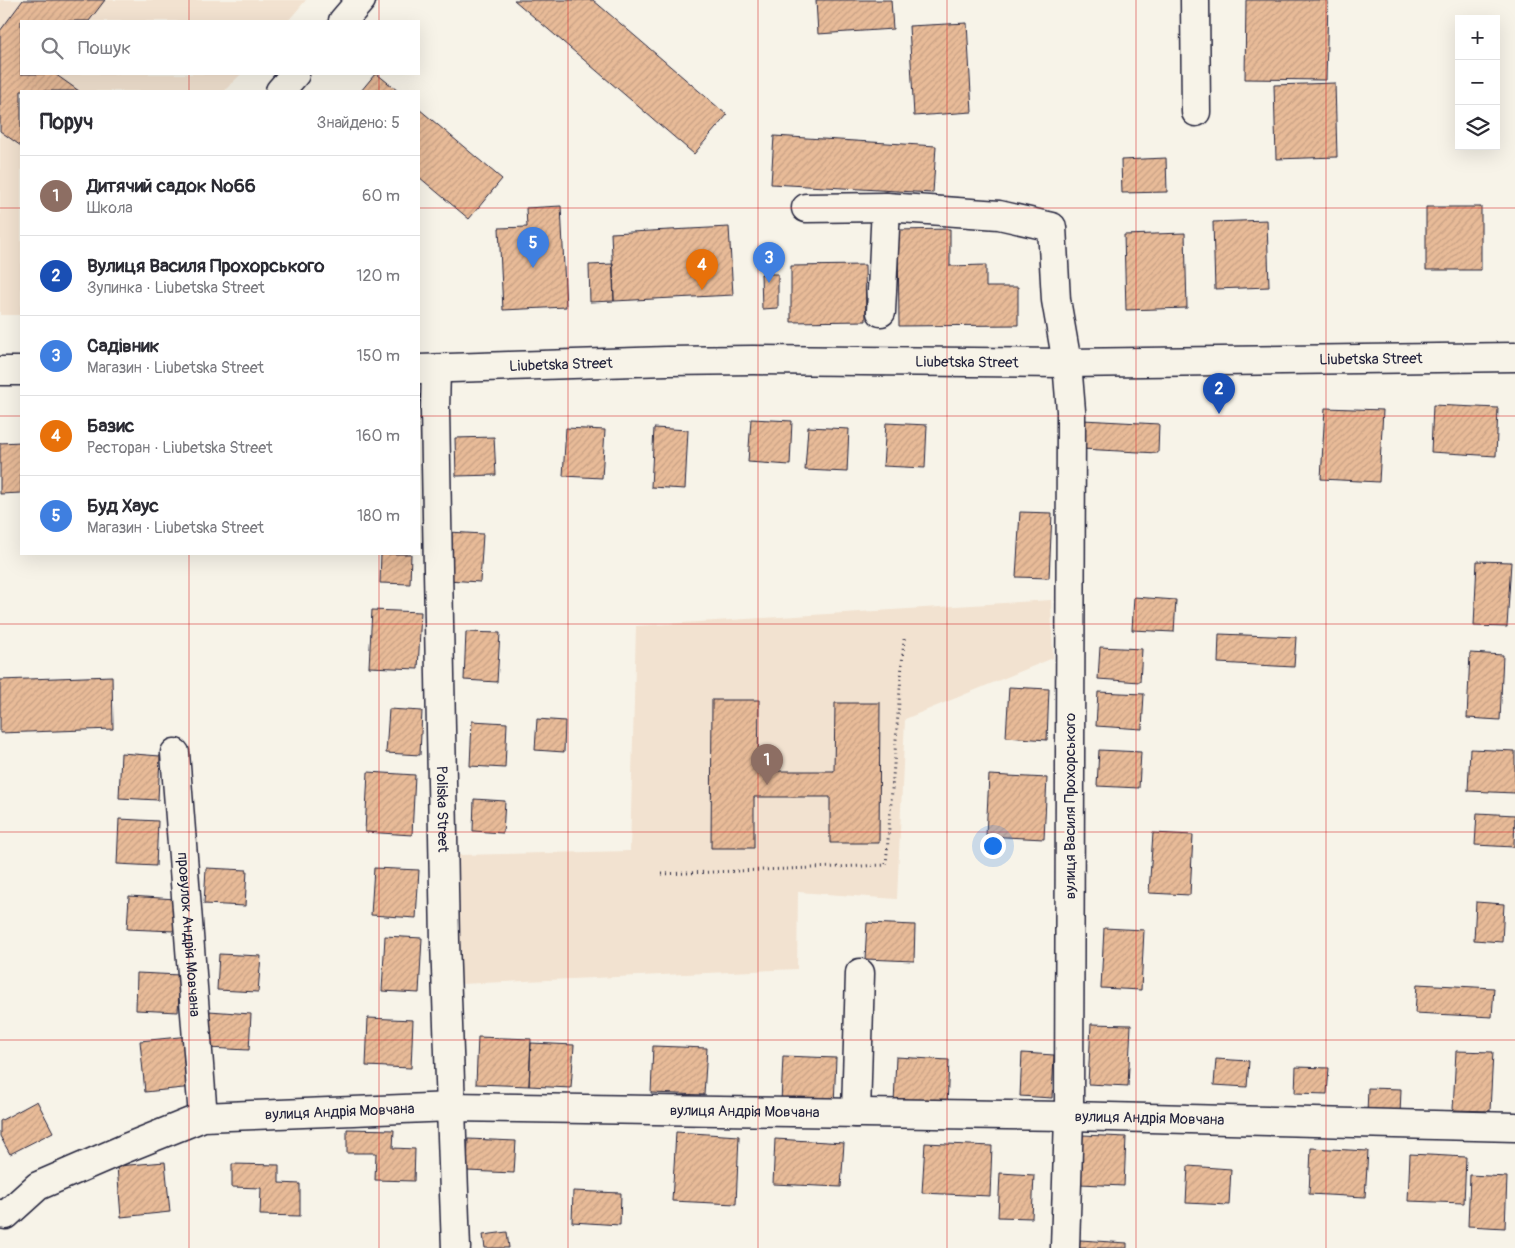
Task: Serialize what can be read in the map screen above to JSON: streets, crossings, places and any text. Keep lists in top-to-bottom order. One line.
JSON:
{"streets":{"street":["Liubetska Street","вулиця Василя Прохорського","Poliska Street","провулок Андрія Мовчана","вулиця Андрія Мовчана"]},"crossings":[["Liubetska Street","вулиця Василя Прохорського"],["Liubetska Street","Poliska Street"],["вулиця Василя Прохорського","вулиця Андрія Мовчана"],["Poliska Street","вулиця Андрія Мовчана"],["провулок Андрія Мовчана","вулиця Андрія Мовчана"]],"page":{"map_buttons":["+","−"],"search":"Пошук","heading":["Поруч","Знайдено: 5"],"list":[{"mark":"1","name":"Дитячий садок №66","note":"Школа","value":"60 m"},{"mark":"2","name":"Вулиця Василя Прохорського","note":"Зупинка · Liubetska Street","value":"120 m"},{"mark":"3","name":"Садівник","note":"Магазин · Liubetska Street","value":"150 m"},{"mark":"4","name":"Базис","note":"Ресторан · Liubetska Street","value":"160 m"},{"mark":"5","name":"Буд Хаус","note":"Магазин · Liubetska Street","value":"180 m"}],"pins":["5","3","4","2","1"]}}
